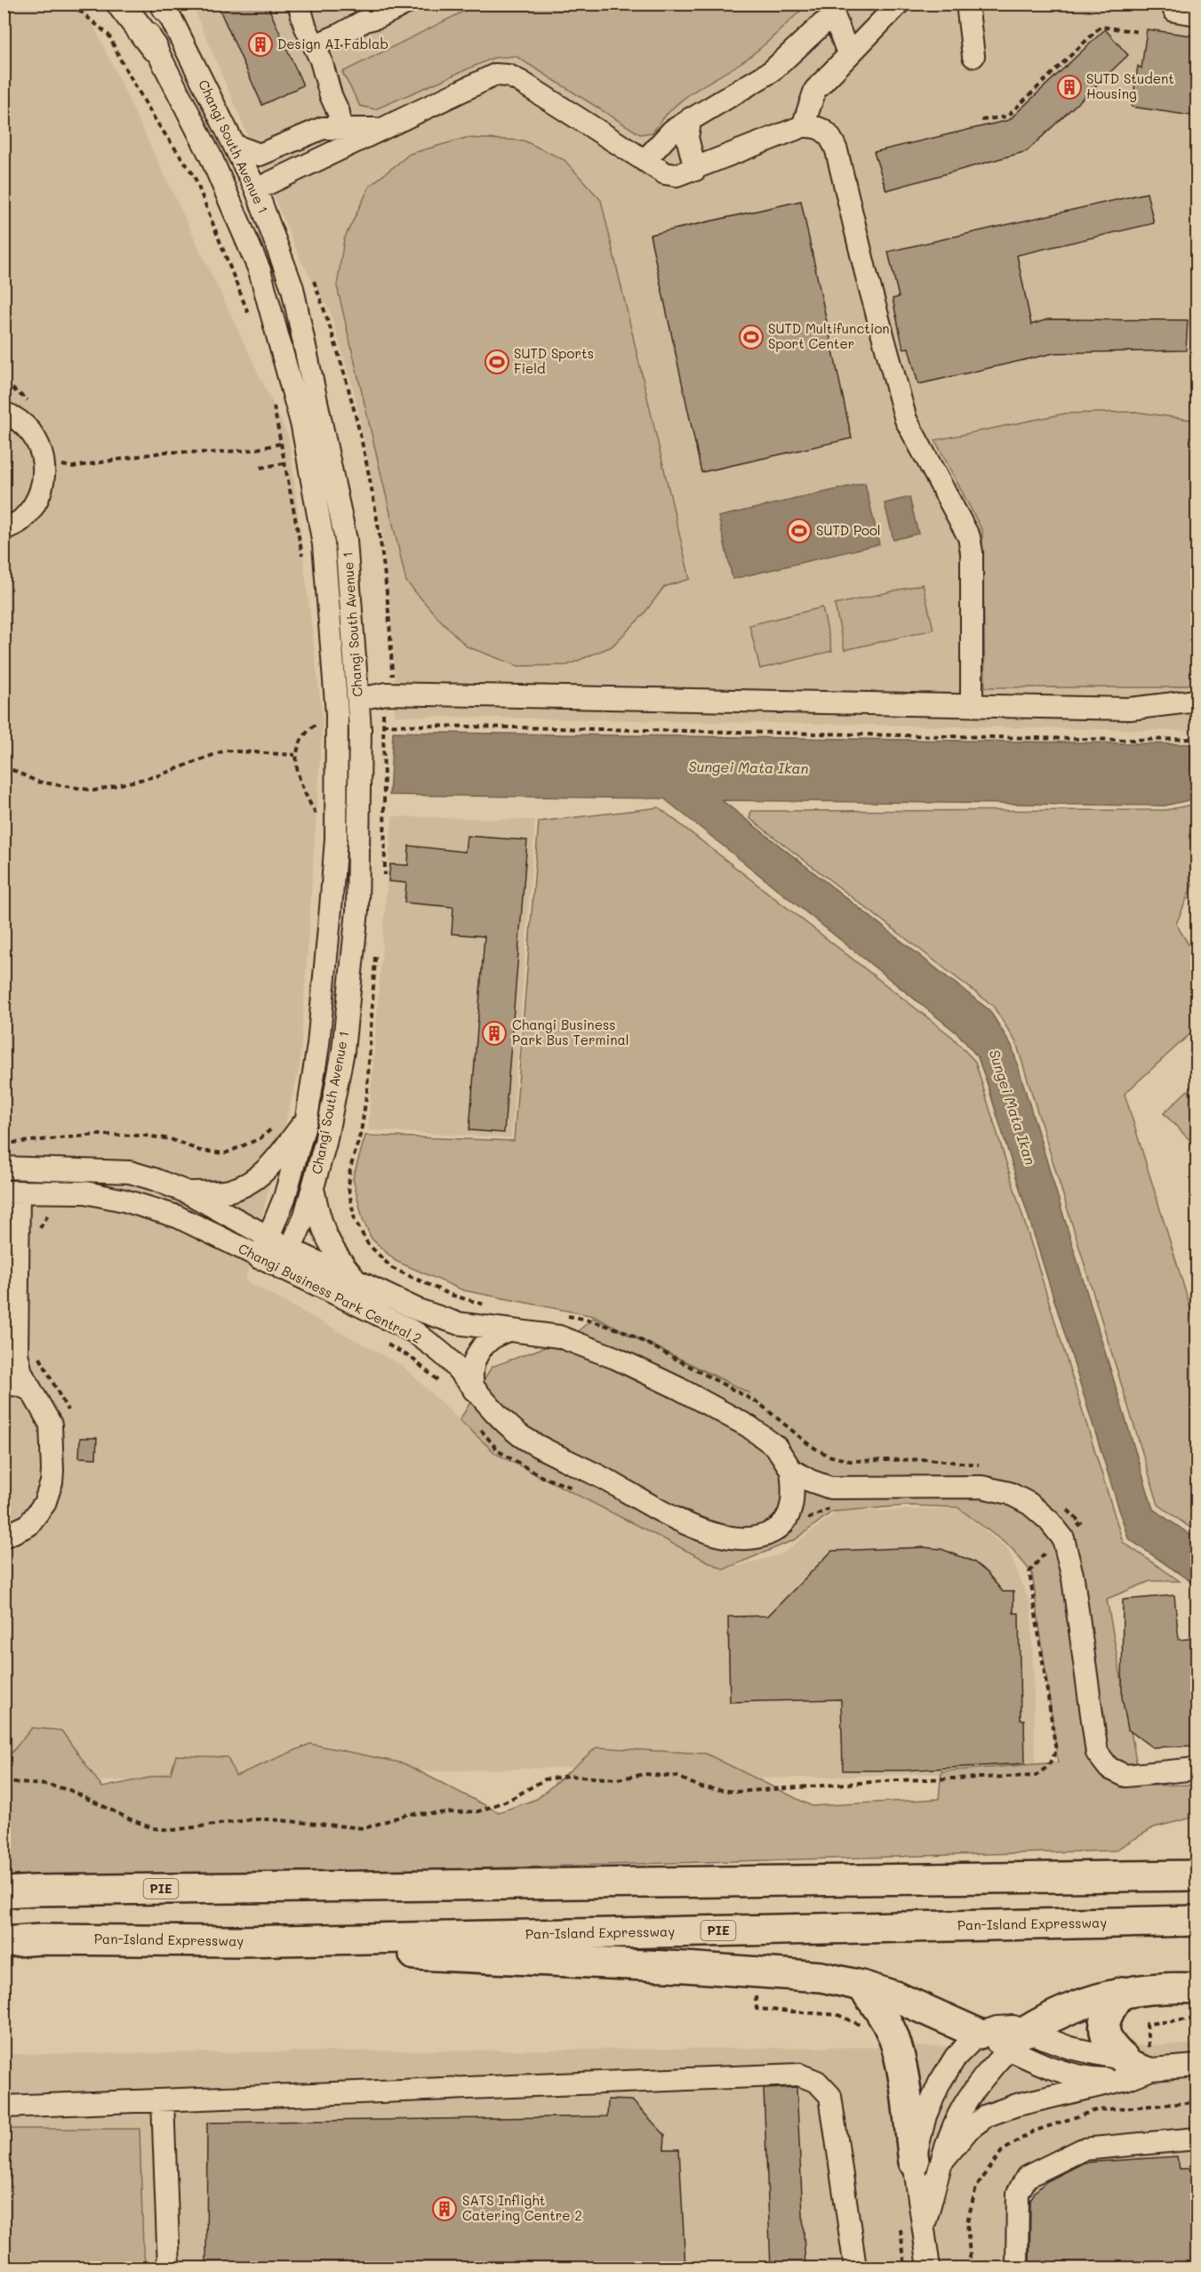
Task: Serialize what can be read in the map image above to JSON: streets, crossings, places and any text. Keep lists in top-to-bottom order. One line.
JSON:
{"streets":{"highway":["PIE","Pan-Island Expressway"],"street":["Changi South Avenue 1","Changi Business Park Central 2"]},"crossings":[["Changi South Avenue 1","Changi Business Park Central 2"]],"water":["Sungei Mata Ikan"],"places":{"building":["Design AI Fablab","SUTD Student Housing","Changi Business Park Bus Terminal","SATS Inflight Catering Centre 2"],"sports":["SUTD Multifunction Sport Center","SUTD Sports Field","SUTD Pool"]}}
